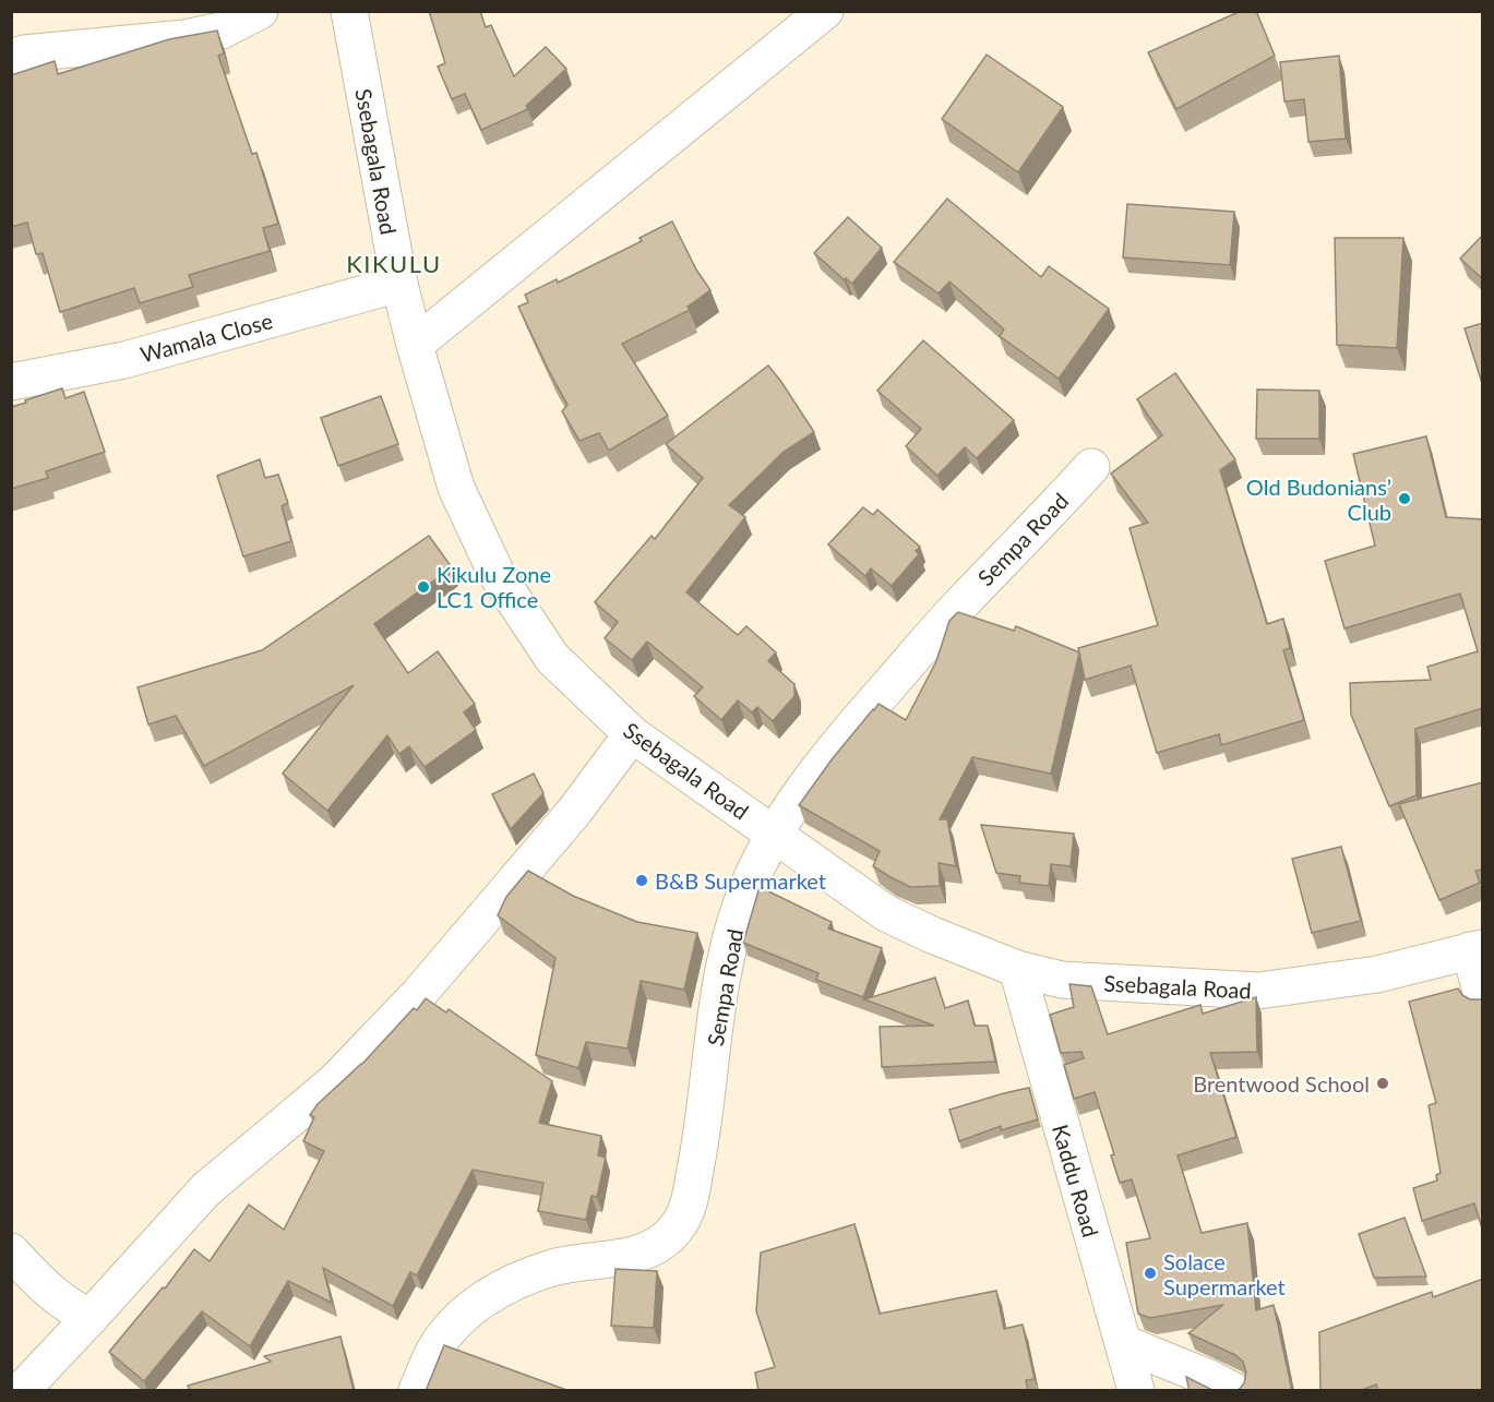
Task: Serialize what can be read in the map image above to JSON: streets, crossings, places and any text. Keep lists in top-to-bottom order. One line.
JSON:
{"streets":{"street":["Ssebagala Road","Wamala Close","Sempa Road","Kaddu Road"]},"crossings":[["Ssebagala Road","Wamala Close"],["Ssebagala Road","Sempa Road"],["Ssebagala Road","Kaddu Road"]],"districts":["KIKULU"],"places":["Old Budonians’ Club","Kikulu Zone LC1 Office","B&B Supermarket","Brentwood School","Solace Supermarket"]}
